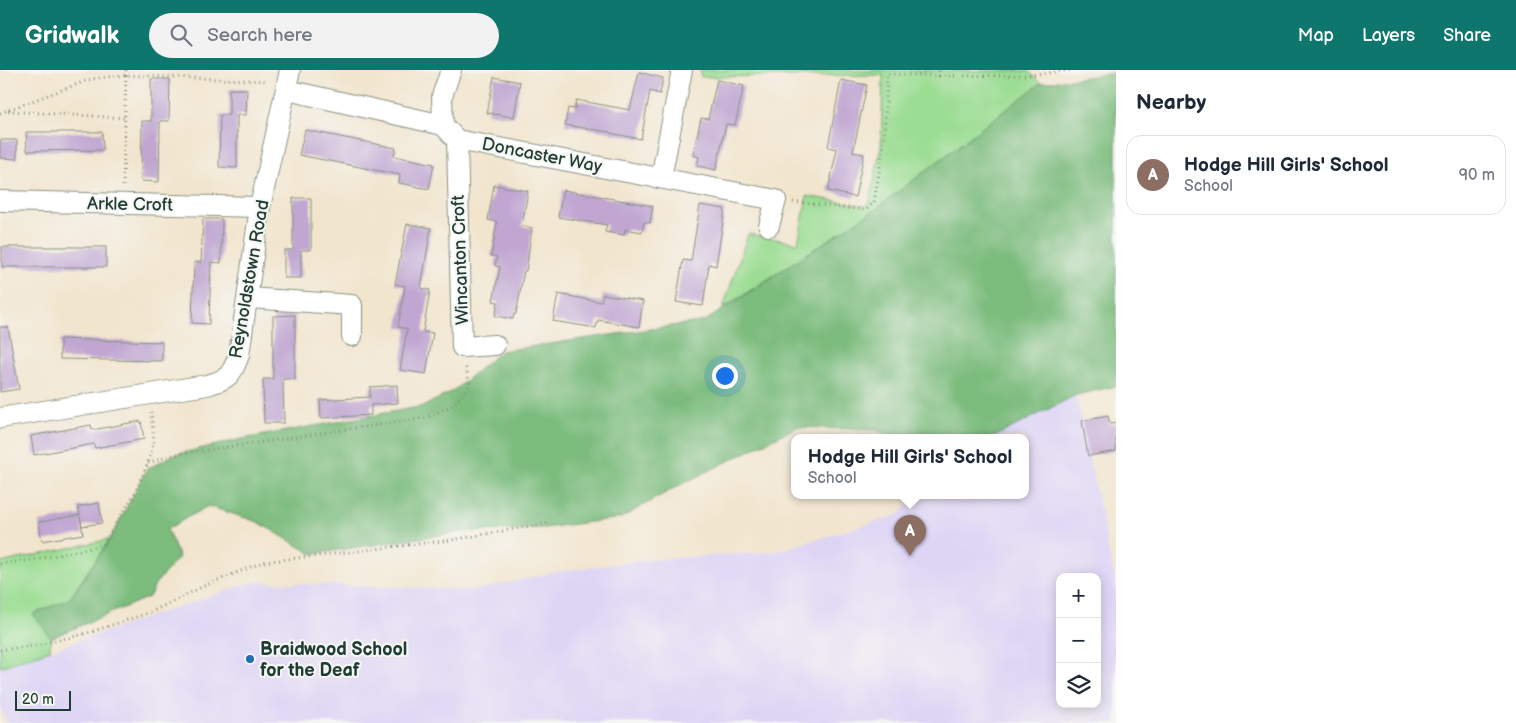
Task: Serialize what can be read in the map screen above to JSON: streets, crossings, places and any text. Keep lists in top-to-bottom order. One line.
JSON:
{"streets":{"street":["Doncaster Way","Arkle Croft","Wincanton Croft","Reynoldstown Road"]},"crossings":[["Doncaster Way","Wincanton Croft"],["Arkle Croft","Reynoldstown Road"]],"places":["Braidwood School for the Deaf"],"scale_bar":"20 m","page":{"header":"Gridwalk","search":"Search here","nav":["Map","Layers","Share"],"heading":"Nearby","list":[{"mark":"A","name":"Hodge Hill Girls' School","note":"School","value":"90 m"}],"popup":["Hodge Hill Girls' School","School"],"pins":"A","map_buttons":["+","−"],"scale":"20 m"}}
